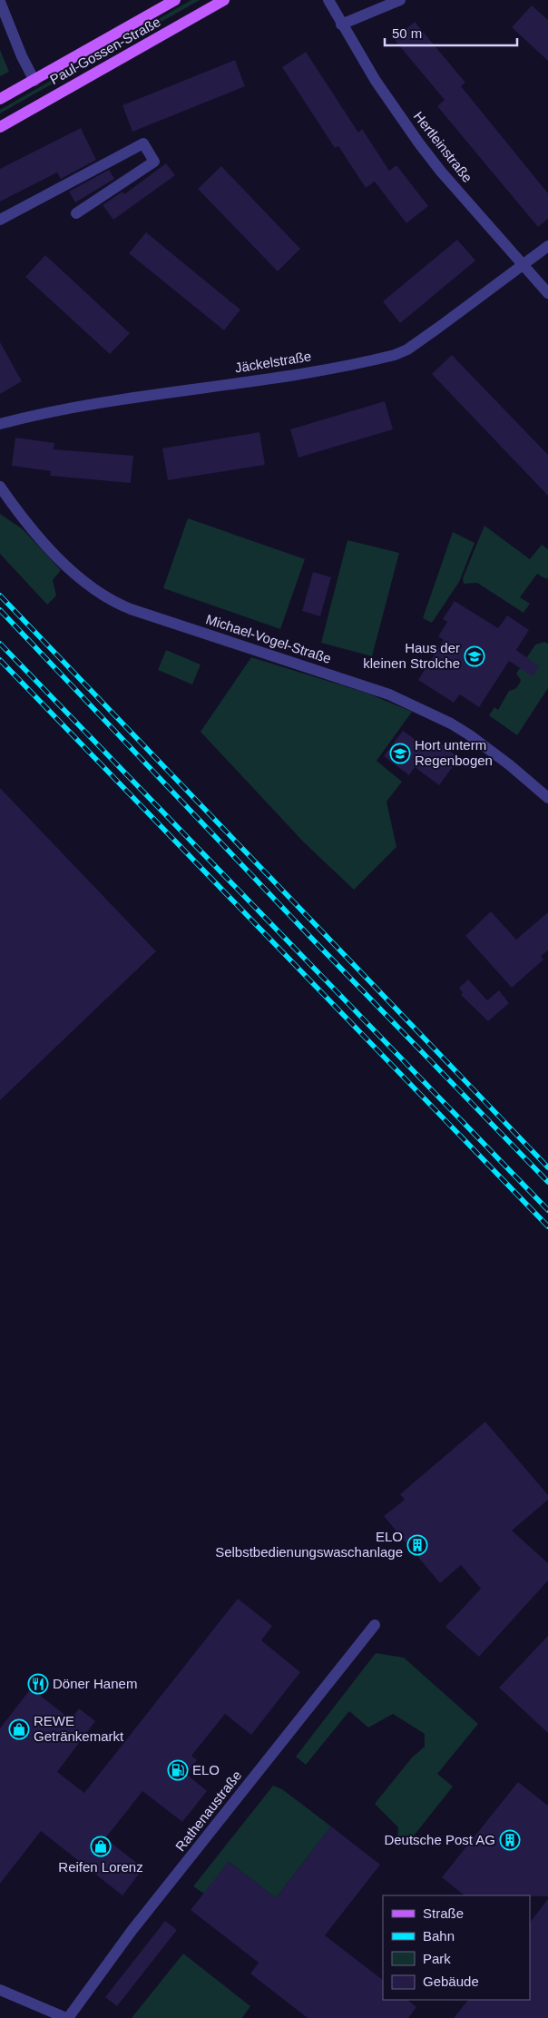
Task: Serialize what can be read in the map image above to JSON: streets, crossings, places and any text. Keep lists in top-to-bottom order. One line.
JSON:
{"streets":{"main road":["Paul-Gossen-Straße"],"street":["Hertleinstraße","Jäckelstraße","Michael-Vogel-Straße","Rathenaustraße"]},"crossings":[["Hertleinstraße","Jäckelstraße"]],"places":{"school or university":["Haus der kleinen Strolche","Hort unterm Regenbogen"],"building":["ELO Selbstbedienungswaschanlage","Deutsche Post AG"],"restaurant":["Döner Hanem"],"shop":["REWE Getränkemarkt","Reifen Lorenz"],"fuel station":["ELO"]},"legend":["Straße","Bahn","Park","Gebäude"],"scale_bar":"50 m"}
